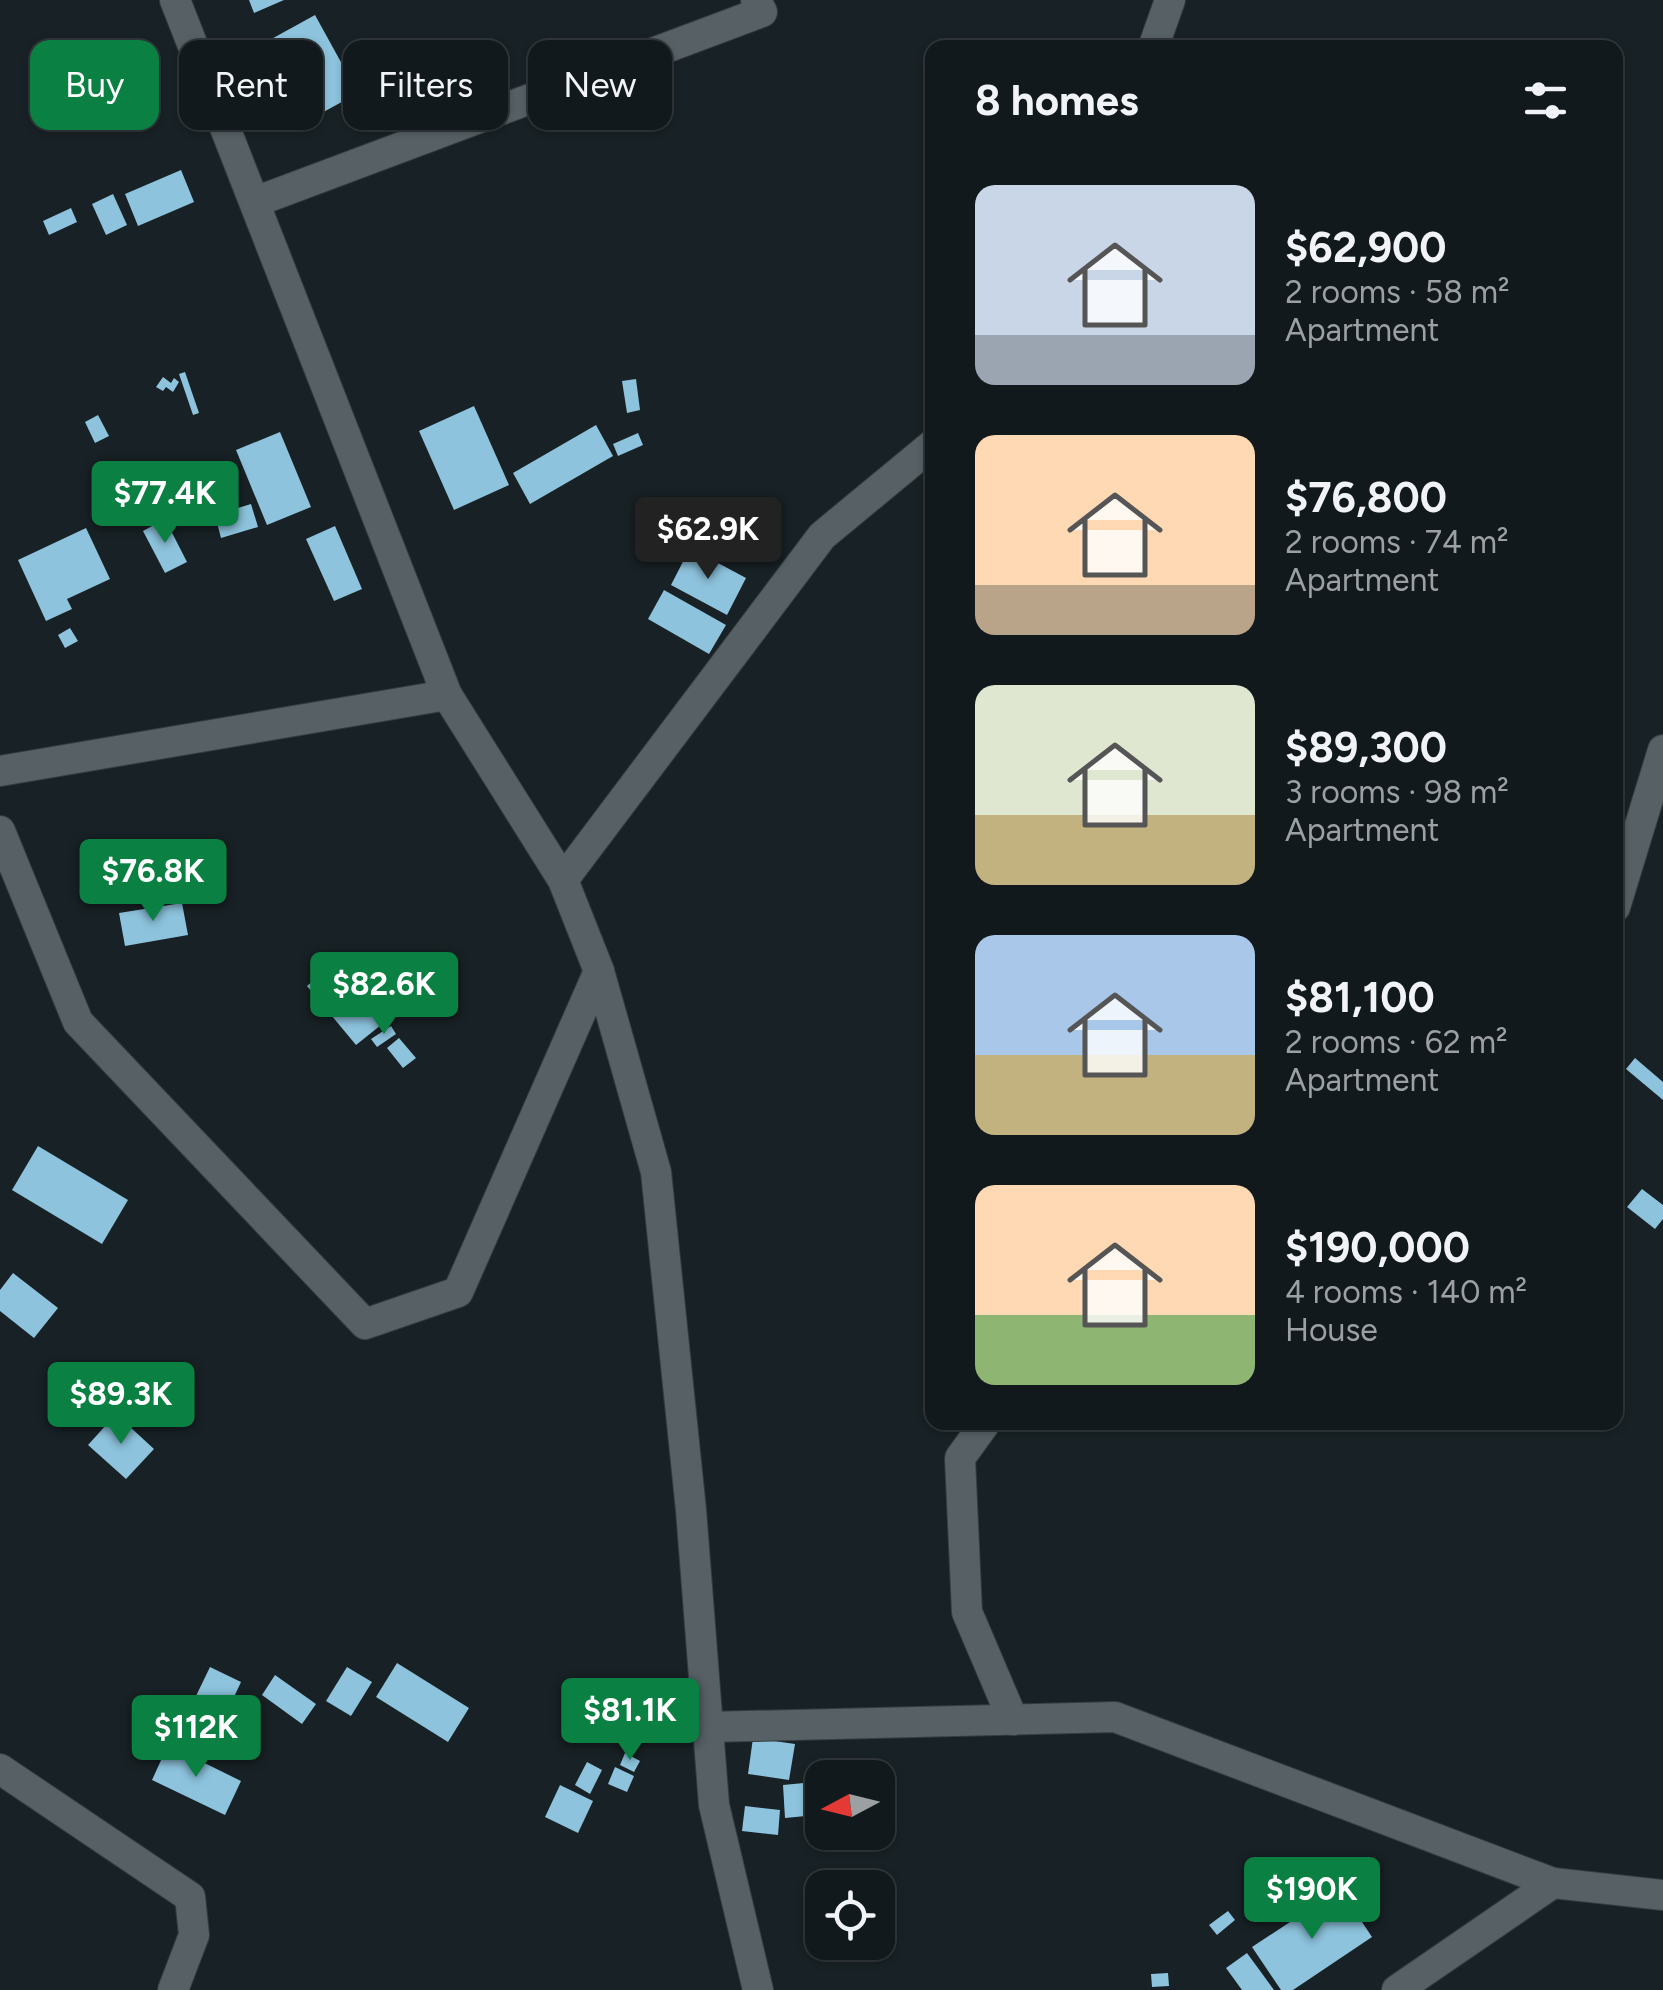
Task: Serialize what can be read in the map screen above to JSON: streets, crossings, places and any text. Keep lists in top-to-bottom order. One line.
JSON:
{"north":"left","page":{"chip":["Buy","Rent","Filters","New"],"heading":"8 homes","list":[{"name":"$62,900","note":"2 rooms · 58 m² · Apartment"},{"name":"$76,800","note":"2 rooms · 74 m² · Apartment"},{"name":"$89,300","note":"3 rooms · 98 m² · Apartment"},{"name":"$81,100","note":"2 rooms · 62 m² · Apartment"},{"name":"$190,000","note":"4 rooms · 140 m² · House"}],"price":["$77.4K","$62.9K","$76.8K","$82.6K","$89.3K","$81.1K","$112K","$190K"]}}
